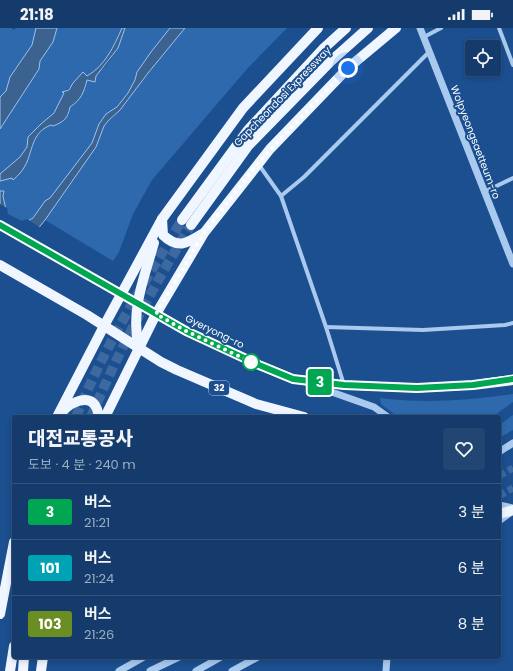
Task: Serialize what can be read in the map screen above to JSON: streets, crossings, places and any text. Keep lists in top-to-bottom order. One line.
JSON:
{"streets":{"main road":["Gapcheondosi Expressway","Gyeryong-ro","32"],"street":["Wolpyeongsaetteum-ro"]},"lines":["bus line 3"],"page":{"status":"21:18","on_map":"3","heading":["대전교통공사","도보 · 4 분 · 240 m"],"list":[{"mark":"3","name":"버스","note":"21:21","value":"3 분"},{"mark":"101","name":"버스","note":"21:24","value":"6 분"},{"mark":"103","name":"버스","note":"21:26","value":"8 분"}]}}
